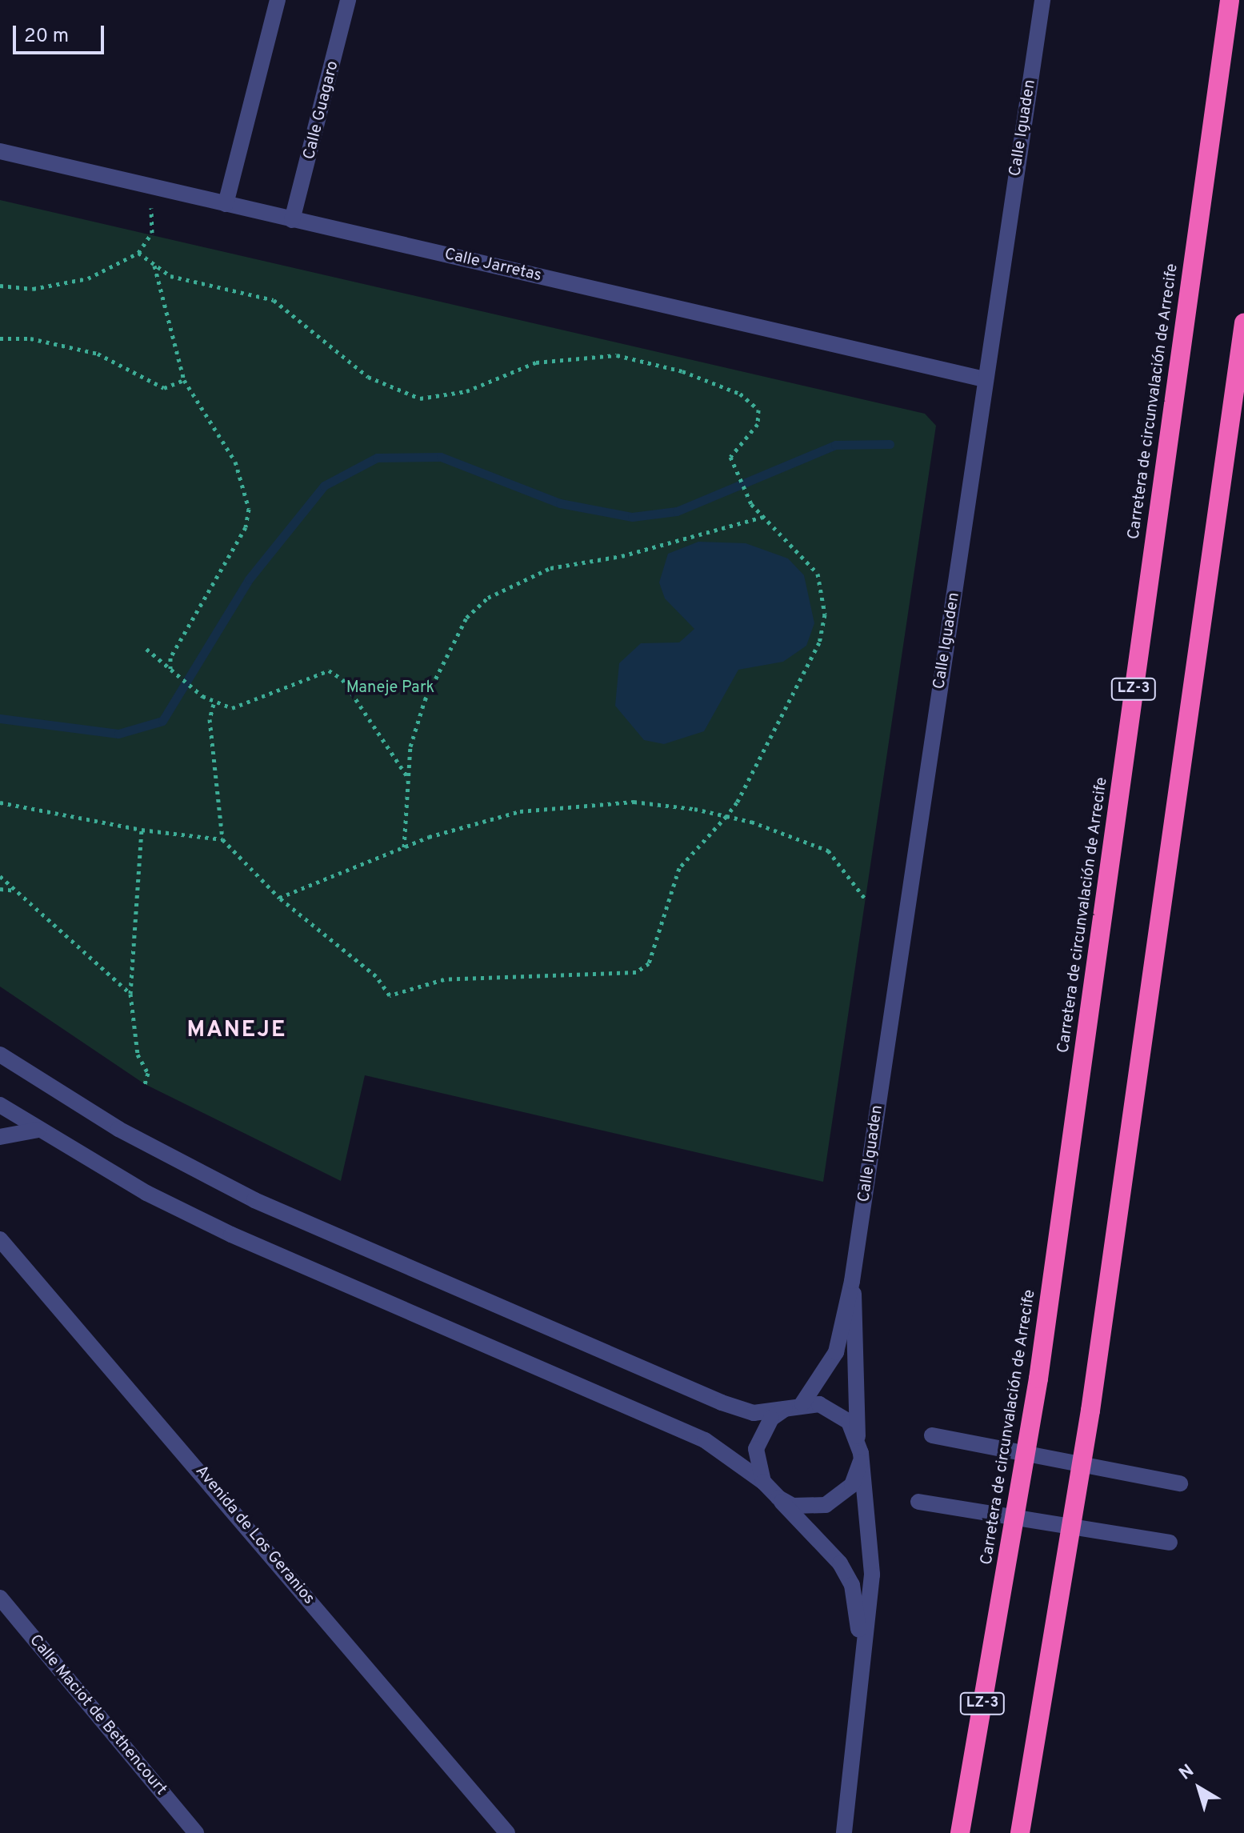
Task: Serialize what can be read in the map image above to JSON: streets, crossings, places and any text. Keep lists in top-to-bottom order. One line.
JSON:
{"streets":{"highway":["Carretera de circunvalación de Arrecife","LZ-3"],"street":["Calle Guagaro","Calle Iguaden","Calle Jarretas","Avenida de Los Geranios","Calle Maciot de Bethencourt"]},"crossings":[["Calle Guagaro","Calle Jarretas"],["Calle Iguaden","Calle Jarretas"]],"districts":["MANEJE"],"parks":["Maneje Park"],"scale_bar":"20 m","north":"top left"}
